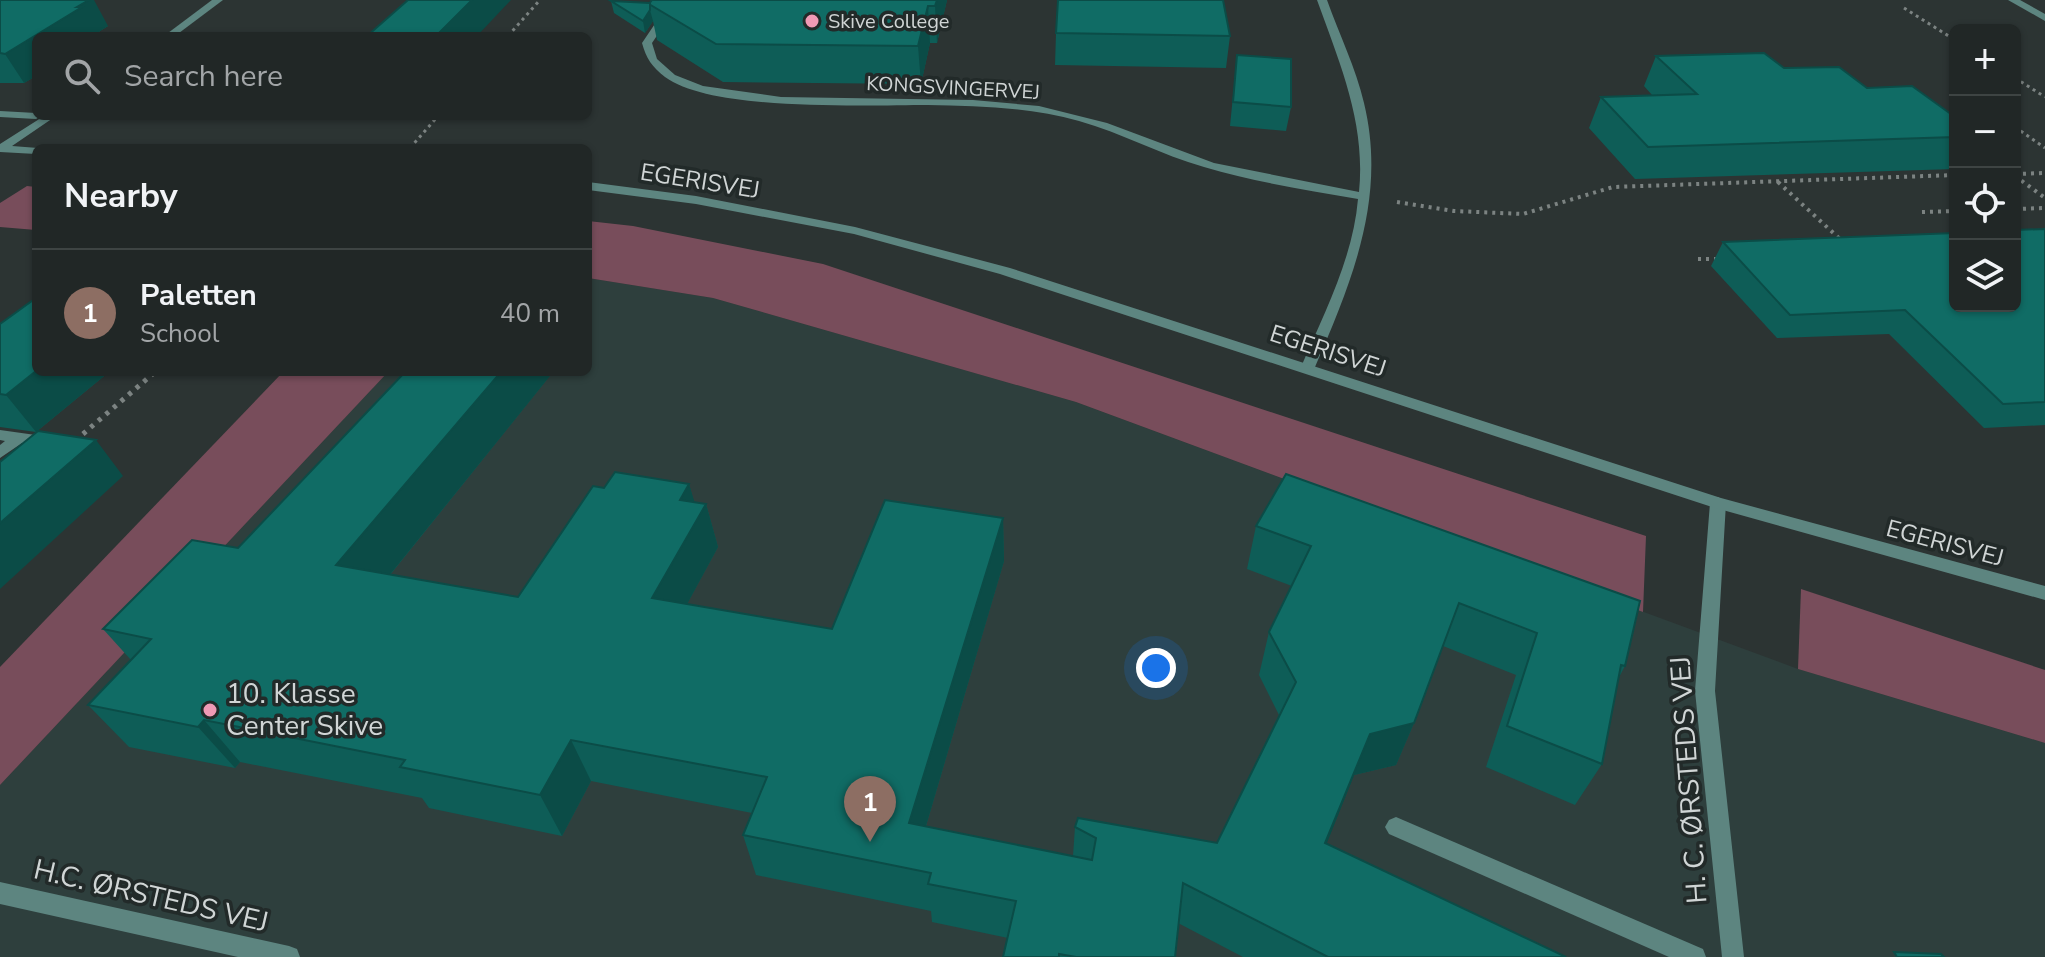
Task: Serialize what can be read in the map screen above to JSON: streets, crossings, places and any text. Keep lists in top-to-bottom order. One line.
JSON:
{"streets":{"street":["KONGSVINGERVEJ","EGERISVEJ","H. C. ØRSTEDS VEJ","H.C. ØRSTEDS VEJ"]},"crossings":[["EGERISVEJ","H. C. ØRSTEDS VEJ"]],"places":["Skive College","10. Klasse Center Skive"],"page":{"map_buttons":["+","−"],"search":"Search here","heading":"Nearby","list":[{"mark":"1","name":"Paletten","note":"School","value":"40 m"}],"pins":"1"}}
